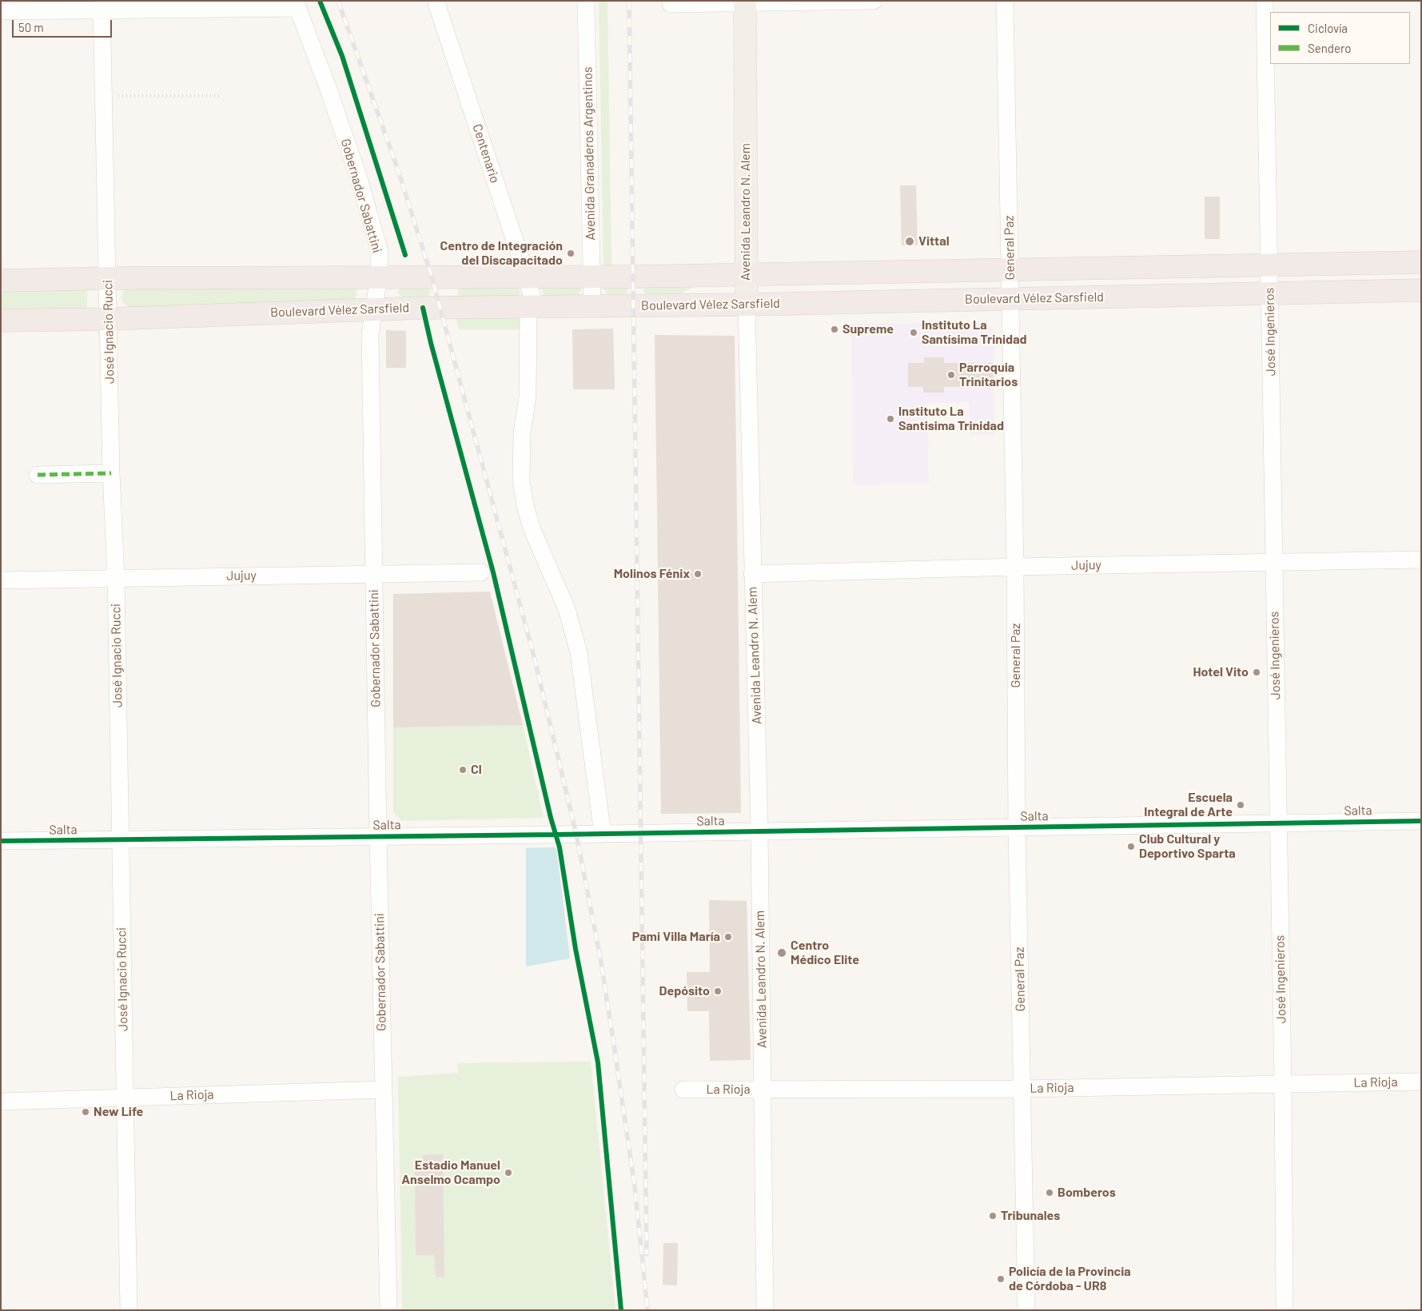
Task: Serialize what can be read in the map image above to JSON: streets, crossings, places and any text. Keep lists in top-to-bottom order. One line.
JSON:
{"streets":{"highway":["Boulevard Vélez Sarsfield"],"main road":["Avenida Leandro N. Alem"],"street":["Centenario","Avenida Granaderos Argentinos","Gobernador Sabattini","General Paz","José Ignacio Rucci","José Ingenieros","Jujuy","Salta","La Rioja"]},"crossings":[["Centenario","Boulevard Vélez Sarsfield"],["Centenario","Salta"],["Avenida Granaderos Argentinos","Boulevard Vélez Sarsfield"],["Gobernador Sabattini","Boulevard Vélez Sarsfield"],["Gobernador Sabattini","Jujuy"],["Gobernador Sabattini","Salta"],["Gobernador Sabattini","La Rioja"],["Avenida Leandro N. Alem","Boulevard Vélez Sarsfield"],["Avenida Leandro N. Alem","Jujuy"],["Avenida Leandro N. Alem","Salta"],["Avenida Leandro N. Alem","La Rioja"],["General Paz","Boulevard Vélez Sarsfield"],["General Paz","Jujuy"],["General Paz","Salta"],["General Paz","La Rioja"],["Boulevard Vélez Sarsfield","José Ignacio Rucci"],["Boulevard Vélez Sarsfield","José Ingenieros"],["José Ignacio Rucci","Jujuy"],["José Ignacio Rucci","Salta"],["José Ignacio Rucci","La Rioja"],["José Ingenieros","Jujuy"],["José Ingenieros","Salta"],["José Ingenieros","La Rioja"]],"places":["Vittal","Centro de Integración del Discapacitado","Supreme","Instituto La Santísima Trinidad","Parroquia Trinitarios","Instituto La Santisima Trinidad","Molinos Fénix","Hotel Vito","Cl","Escuela Integral de Arte","Club Cultural y Deportivo Sparta","Pami Villa María","Centro Médico Elite","Depósito","New Life","Estadio Manuel Anselmo Ocampo","Bomberos","Tribunales","Policía de la Provincia de Córdoba - UR8"],"legend":["Ciclovía","Sendero"],"scale_bar":"50 m"}
